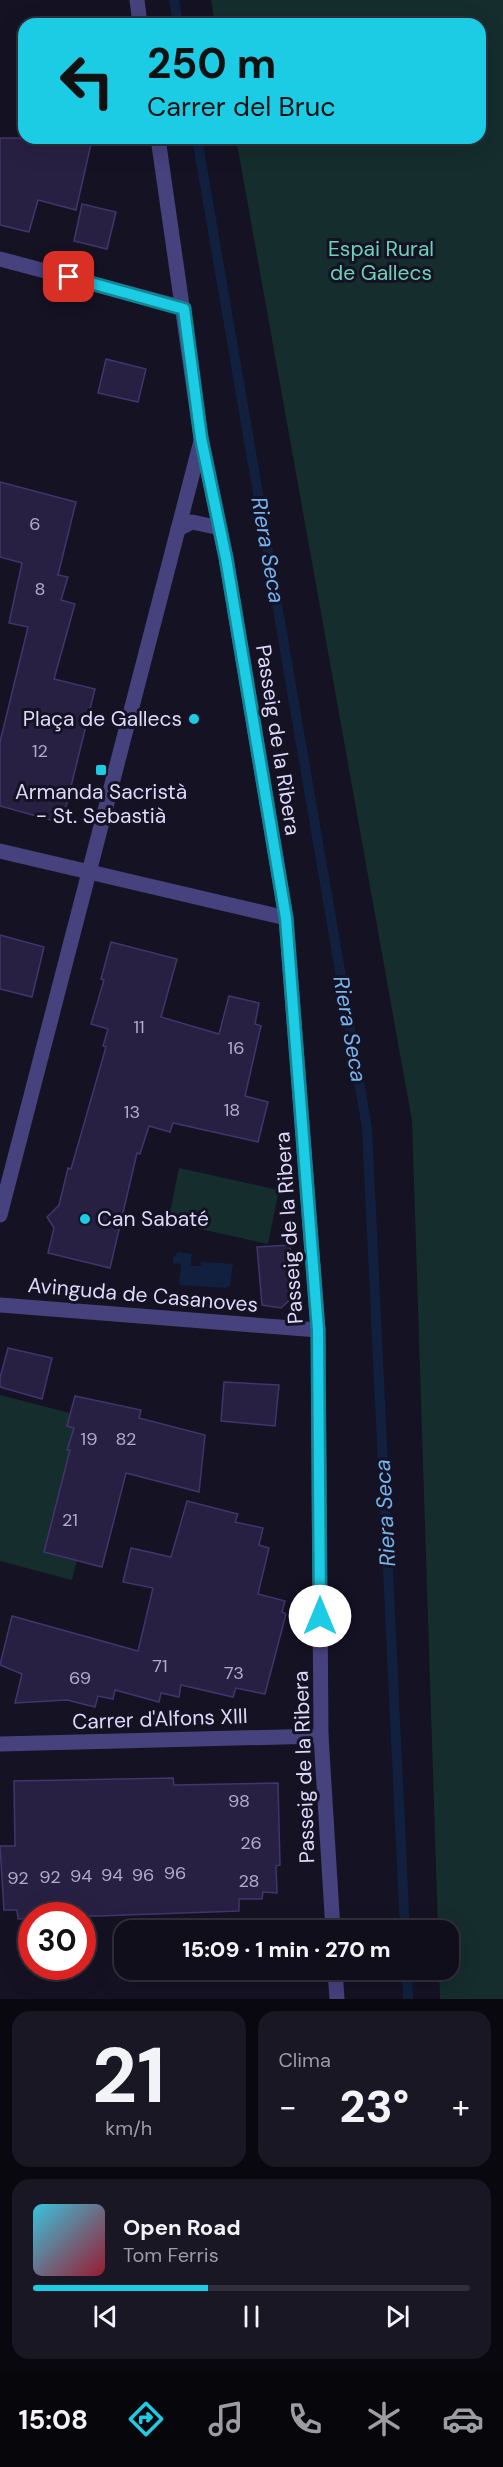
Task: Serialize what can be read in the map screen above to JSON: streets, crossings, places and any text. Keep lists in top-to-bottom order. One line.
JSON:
{"streets":{"street":["Passeig de la Ribera","Avinguda de Casanoves","Carrer d'Alfons XIII"]},"crossings":[["Passeig de la Ribera","Avinguda de Casanoves"],["Passeig de la Ribera","Carrer d'Alfons XIII"]],"water":["Riera Seca"],"parks":["Espai Rural de Gallecs"],"places":{"other":["Plaça de Gallecs","Can Sabaté"],"transit":["Armanda Sacristà - St. Sebastià"]},"house_numbers":["6","8","12","11","16","18","13","19","82","21","71","73","69","98","26","96","94","96","94","92","92","28"],"page":{"turn":["250 m","Carrer del Bruc"],"limit":"30","trip":"15:09 · 1 min · 270 m","tile":[["21","km/h"],"Clima"],"heat":["−","23°","+"],"song":["Open Road","Tom Ferris"],"tabs":"15:08"}}
